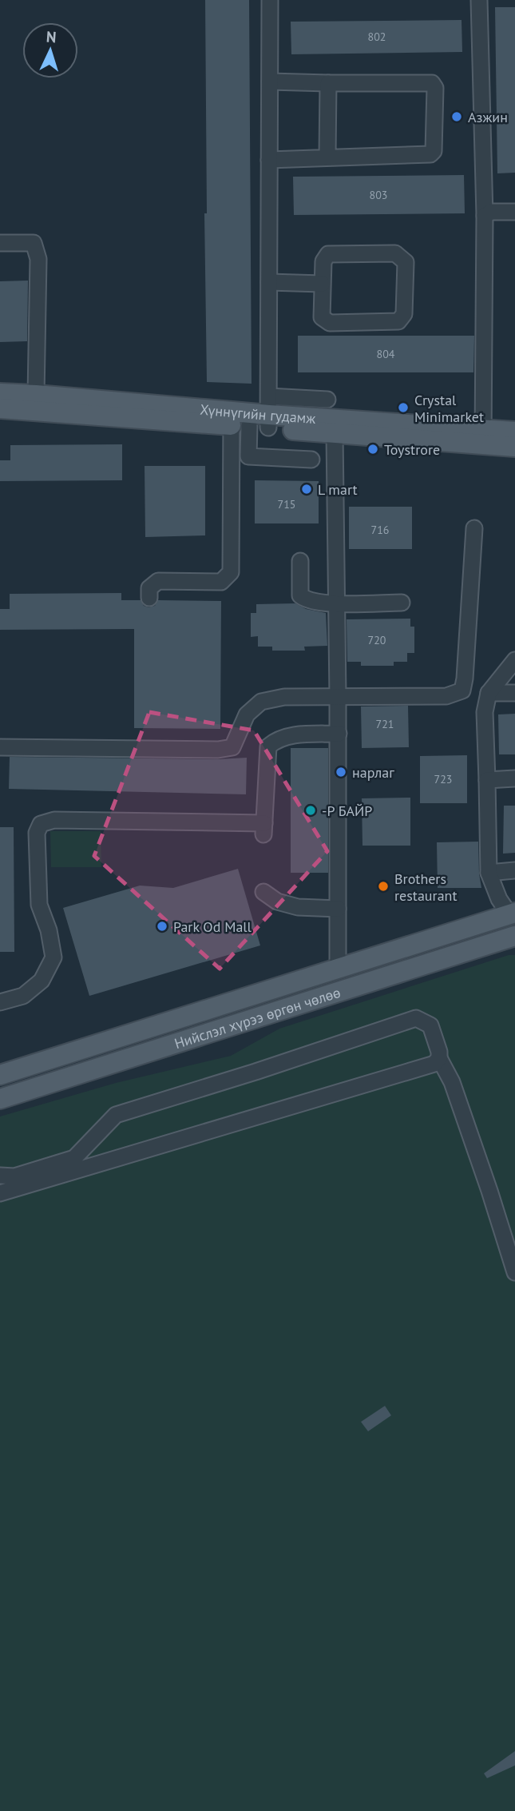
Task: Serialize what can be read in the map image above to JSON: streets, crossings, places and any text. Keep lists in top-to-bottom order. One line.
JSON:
{"streets":{"main road":["Хүннүгийн гудамж","Нийслэл хүрээ өргөн чөлөө"]},"places":["Азжин","Crystal Minimarket","Toystrore","L mart","нарлаг","-Р БАЙР","Brothers restaurant","Park Od Mall"],"house_numbers":["802","803","804","715","716","720","721","723"],"north":"top"}
